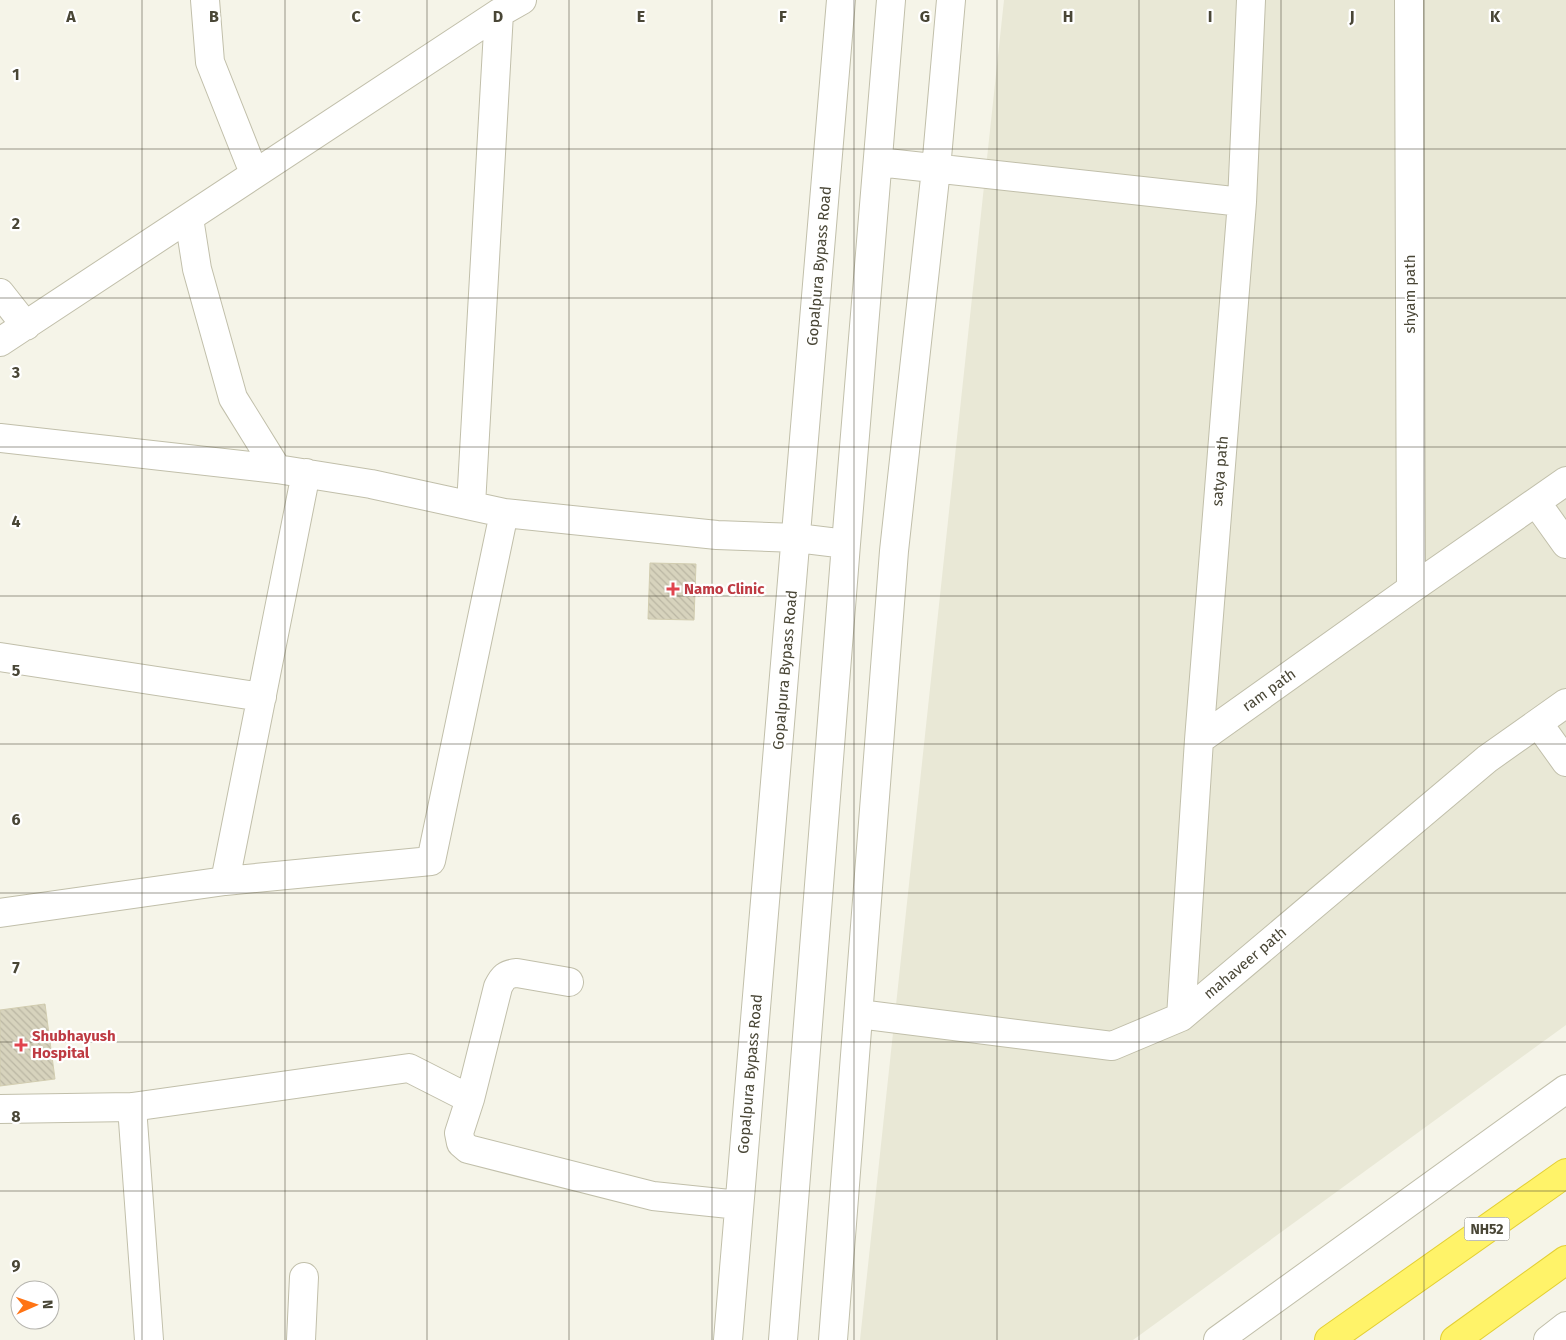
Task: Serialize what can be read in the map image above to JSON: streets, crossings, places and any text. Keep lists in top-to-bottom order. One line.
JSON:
{"streets":{"highway":["NH52"],"street":["Gopalpura Bypass Road","shyam path","satya path","ram path","mahaveer path"]},"crossings":[["shyam path","ram path"],["satya path","ram path"]],"places":{"health":["Namo Clinic","Shubhayush Hospital"]},"north":"right","grid":{"columns":["A","B","C","D","E","F","G","H","I","J","K"],"rows":["1","2","3","4","5","6","7","8","9"]}}
